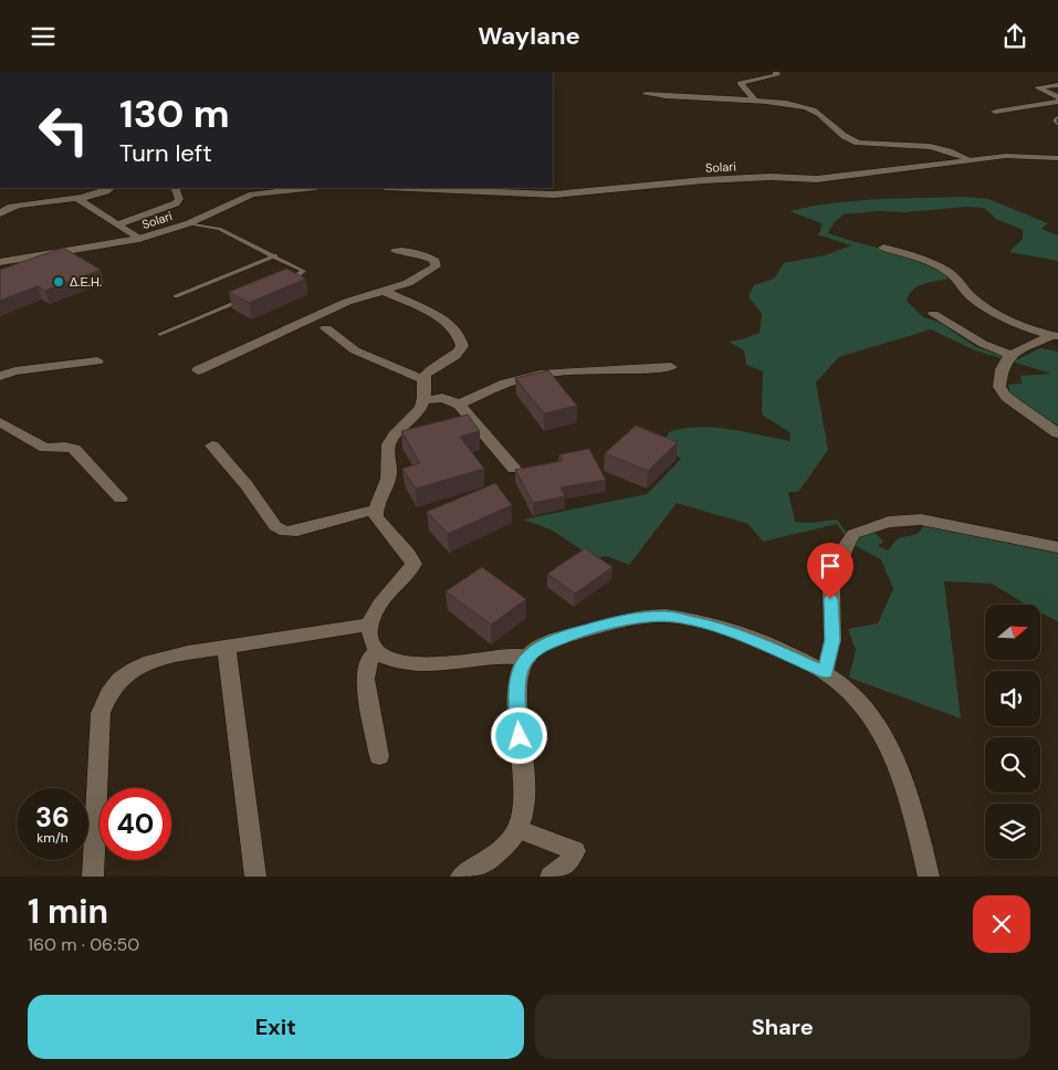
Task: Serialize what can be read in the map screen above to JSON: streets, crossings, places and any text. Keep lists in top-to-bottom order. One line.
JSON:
{"streets":{"street":["Solari"]},"places":["Δ.Ε.Η."],"north":"right","page":{"header":"Waylane","turn":["130 m","Turn left"],"speed":"36 km/h","limit":"40","heading":["1 min","160 m · 06:50"],"buttons":["Exit","Share"]}}
